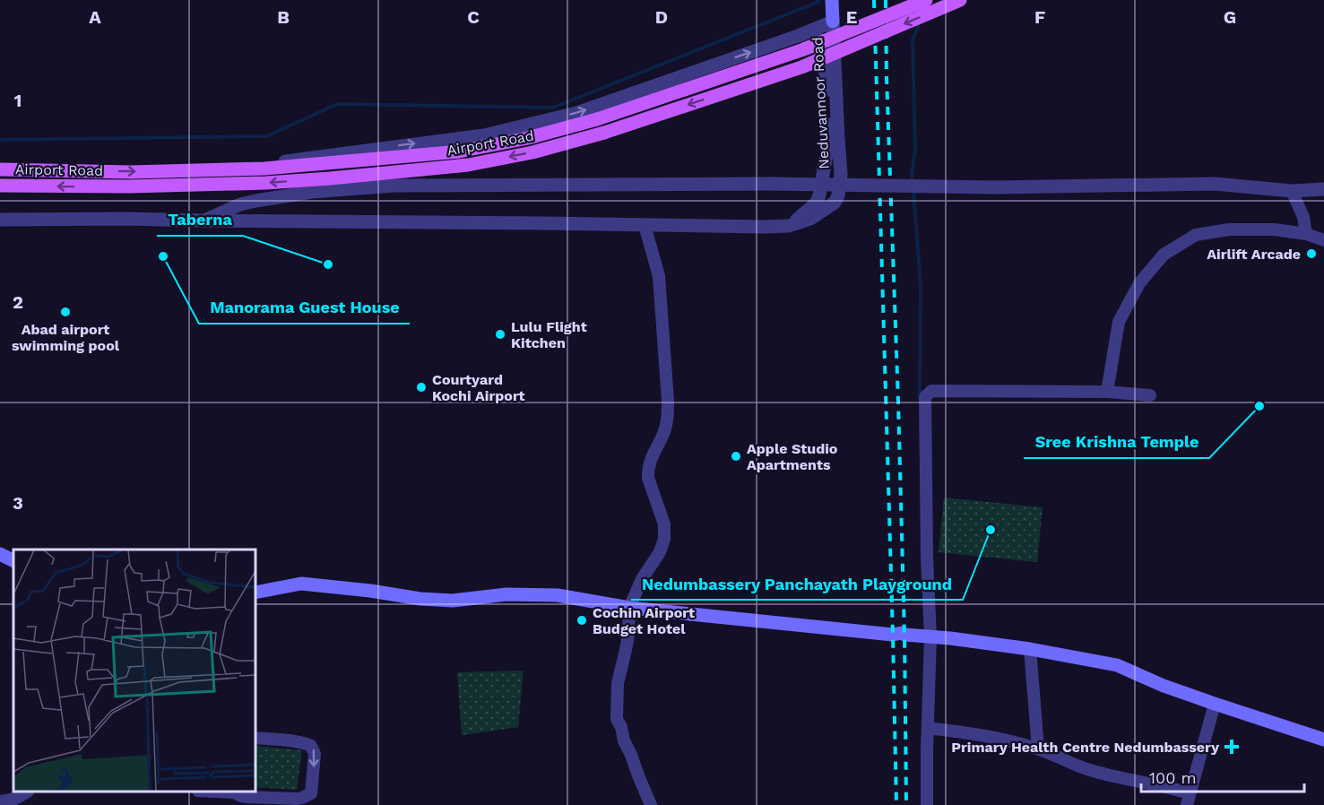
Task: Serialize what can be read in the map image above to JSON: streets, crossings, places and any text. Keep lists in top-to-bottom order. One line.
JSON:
{"streets":{"main road":["Neduvannoor Road","Airport Road"]},"places":{"other":["Airlift Arcade","Manorama Guest House","Taberna","Abad airport swimming pool","Lulu Flight Kitchen","Courtyard Kochi Airport","Sree Krishna Temple","Apple Studio Apartments","Nedumbassery Panchayath Playground","Cochin Airport Budget Hotel"],"health":["Primary Health Centre Nedumbassery"]},"scale_bar":"100 m","grid":{"columns":["A","B","C","D","E","F","G"],"rows":["1","2","3"]}}
